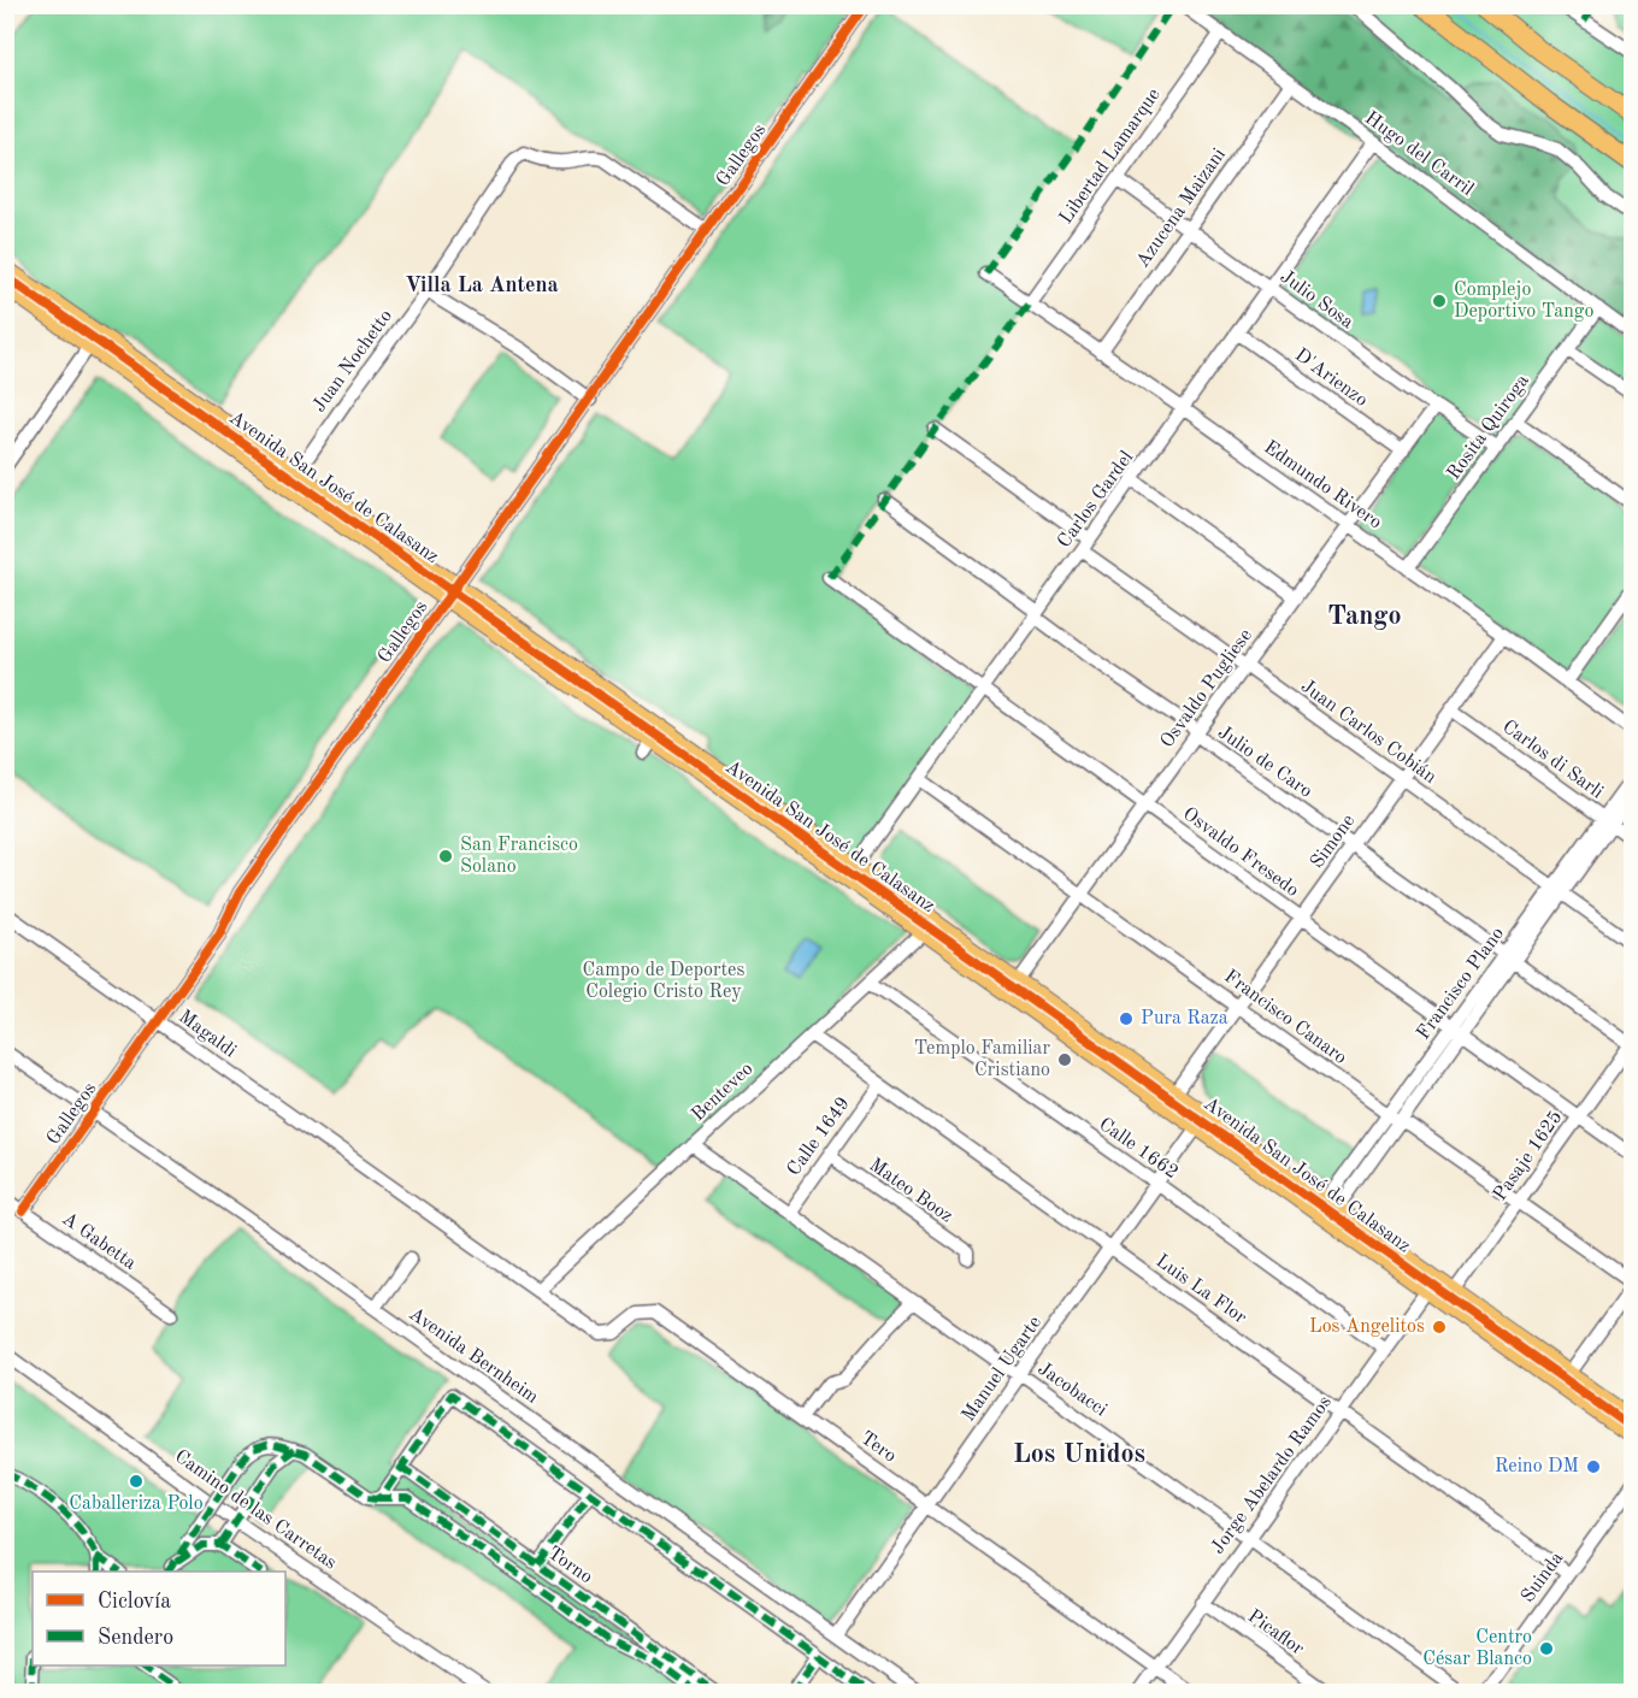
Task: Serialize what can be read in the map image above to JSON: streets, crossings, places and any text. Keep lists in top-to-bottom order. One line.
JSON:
{"streets":{"main road":["Avenida San José de Calasanz"],"street":["Hugo del Carril","Gallegos","Libertad Lamarque","Azucena Maizani","Julio Sosa","Juan Nochetto","D'Arienzo","Rosita Quiroga","Edmundo Rivero","Carlos Gardel","Osvaldo Pugliese","Juan Carlos Cobián","Carlos di Sarli","Julio de Caro","Simone","Osvaldo Fresedo","Francisco Plano","Francisco Canaro","Magaldi","Benteveo","Calle 1649","Calle 1662","Pasaje 1625","Mateo Booz","A Gabetta","Luis La Flor","Avenida Bernheim","Manuel Ugarte","Jacobacci","Tero","Jorge Abelardo Ramos","Camino de las Carretas","Torno","Suinda","Picaflor"]},"crossings":[["Hugo del Carril","Libertad Lamarque"],["Hugo del Carril","Azucena Maizani"],["Hugo del Carril","Rosita Quiroga"],["Hugo del Carril","Carlos Gardel"],["Gallegos","Juan Nochetto"],["Gallegos","Avenida San José de Calasanz"],["Gallegos","Magaldi"],["Gallegos","A Gabetta"],["Gallegos","Avenida Bernheim"],["Libertad Lamarque","Julio Sosa"],["Libertad Lamarque","Edmundo Rivero"],["Azucena Maizani","Julio Sosa"],["Azucena Maizani","Edmundo Rivero"],["Julio Sosa","Rosita Quiroga"],["Julio Sosa","Carlos Gardel"],["Julio Sosa","Osvaldo Pugliese"],["Juan Nochetto","Avenida San José de Calasanz"],["D'Arienzo","Carlos Gardel"],["D'Arienzo","Osvaldo Pugliese"],["Rosita Quiroga","Edmundo Rivero"],["Edmundo Rivero","Carlos Gardel"],["Edmundo Rivero","Osvaldo Pugliese"],["Edmundo Rivero","Simone"],["Avenida San José de Calasanz","Carlos Gardel"],["Avenida San José de Calasanz","Osvaldo Pugliese"],["Avenida San José de Calasanz","Simone"],["Avenida San José de Calasanz","Francisco Plano"],["Avenida San José de Calasanz","Benteveo"],["Avenida San José de Calasanz","Pasaje 1625"],["Avenida San José de Calasanz","Manuel Ugarte"],["Avenida San José de Calasanz","Jorge Abelardo Ramos"],["Carlos Gardel","Juan Carlos Cobián"],["Carlos Gardel","Julio de Caro"],["Carlos Gardel","Osvaldo Fresedo"],["Carlos Gardel","Francisco Canaro"],["Osvaldo Pugliese","Juan Carlos Cobián"],["Osvaldo Pugliese","Julio de Caro"],["Osvaldo Pugliese","Osvaldo Fresedo"],["Osvaldo Pugliese","Francisco Canaro"],["Juan Carlos Cobián","Simone"],["Juan Carlos Cobián","Francisco Plano"],["Carlos di Sarli","Simone"],["Carlos di Sarli","Francisco Plano"],["Julio de Caro","Simone"],["Julio de Caro","Francisco Plano"],["Julio de Caro","Pasaje 1625"],["Simone","Osvaldo Fresedo"],["Simone","Francisco Canaro"],["Osvaldo Fresedo","Francisco Plano"],["Osvaldo Fresedo","Pasaje 1625"],["Francisco Plano","Francisco Canaro"],["Francisco Canaro","Pasaje 1625"],["Magaldi","Benteveo"],["Magaldi","Tero"],["Benteveo","Calle 1662"],["Benteveo","Luis La Flor"],["Benteveo","Jacobacci"],["Benteveo","Tero"],["Calle 1649","Mateo Booz"],["Calle 1649","Luis La Flor"],["Calle 1649","Jacobacci"],["Calle 1662","Manuel Ugarte"],["Calle 1662","Jorge Abelardo Ramos"],["Luis La Flor","Manuel Ugarte"],["Luis La Flor","Jorge Abelardo Ramos"],["Luis La Flor","Suinda"],["Avenida Bernheim","Manuel Ugarte"],["Manuel Ugarte","Jacobacci"],["Manuel Ugarte","Tero"],["Jacobacci","Jorge Abelardo Ramos"],["Tero","Jorge Abelardo Ramos"],["Jorge Abelardo Ramos","Picaflor"]],"districts":["Villa La Antena","Tango","Los Unidos"],"parks":["Campo de Deportes Colegio Cristo Rey"],"places":["Complejo Deportivo Tango","San Francisco Solano","Pura Raza","Templo Familiar Cristiano","Los Angelitos","Reino DM","Caballeriza Polo","Centro César Blanco"],"legend":["Ciclovía","Sendero"]}
